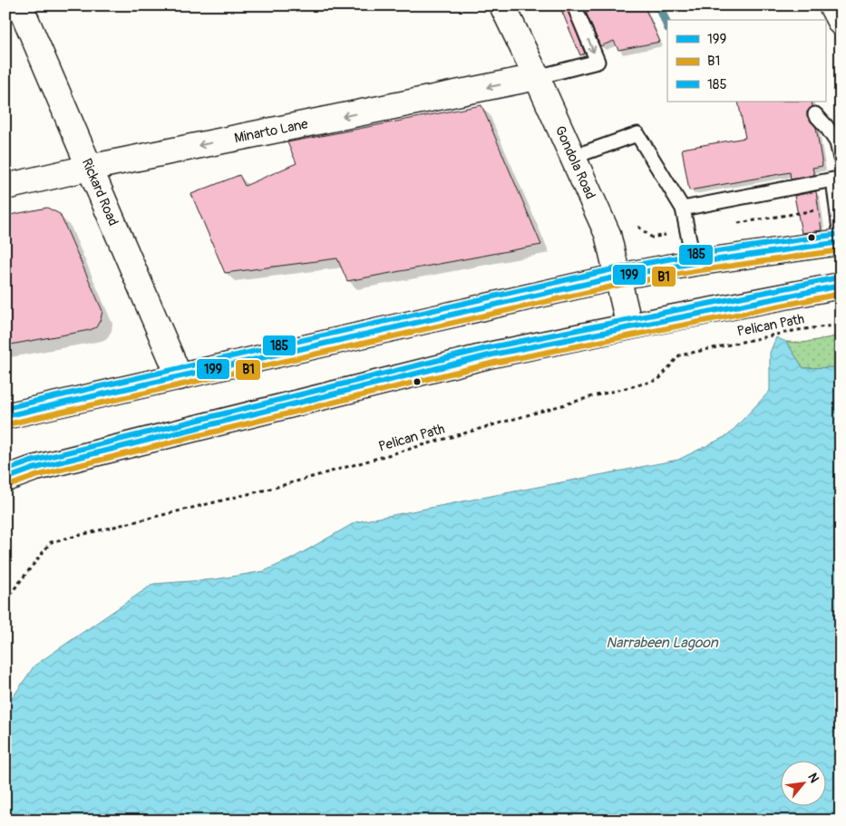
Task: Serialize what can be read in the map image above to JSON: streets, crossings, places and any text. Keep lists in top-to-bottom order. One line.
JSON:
{"streets":{"main road":["Minarto Lane","Gondola Road","Rickard Road"],"path":["Pelican Path"]},"crossings":[["Minarto Lane","Gondola Road"],["Minarto Lane","Rickard Road"]],"water":["Narrabeen Lagoon"],"lines":["transit line 185","transit line 199","transit line B1"],"legend":["199","B1","185"],"north":"top right"}
